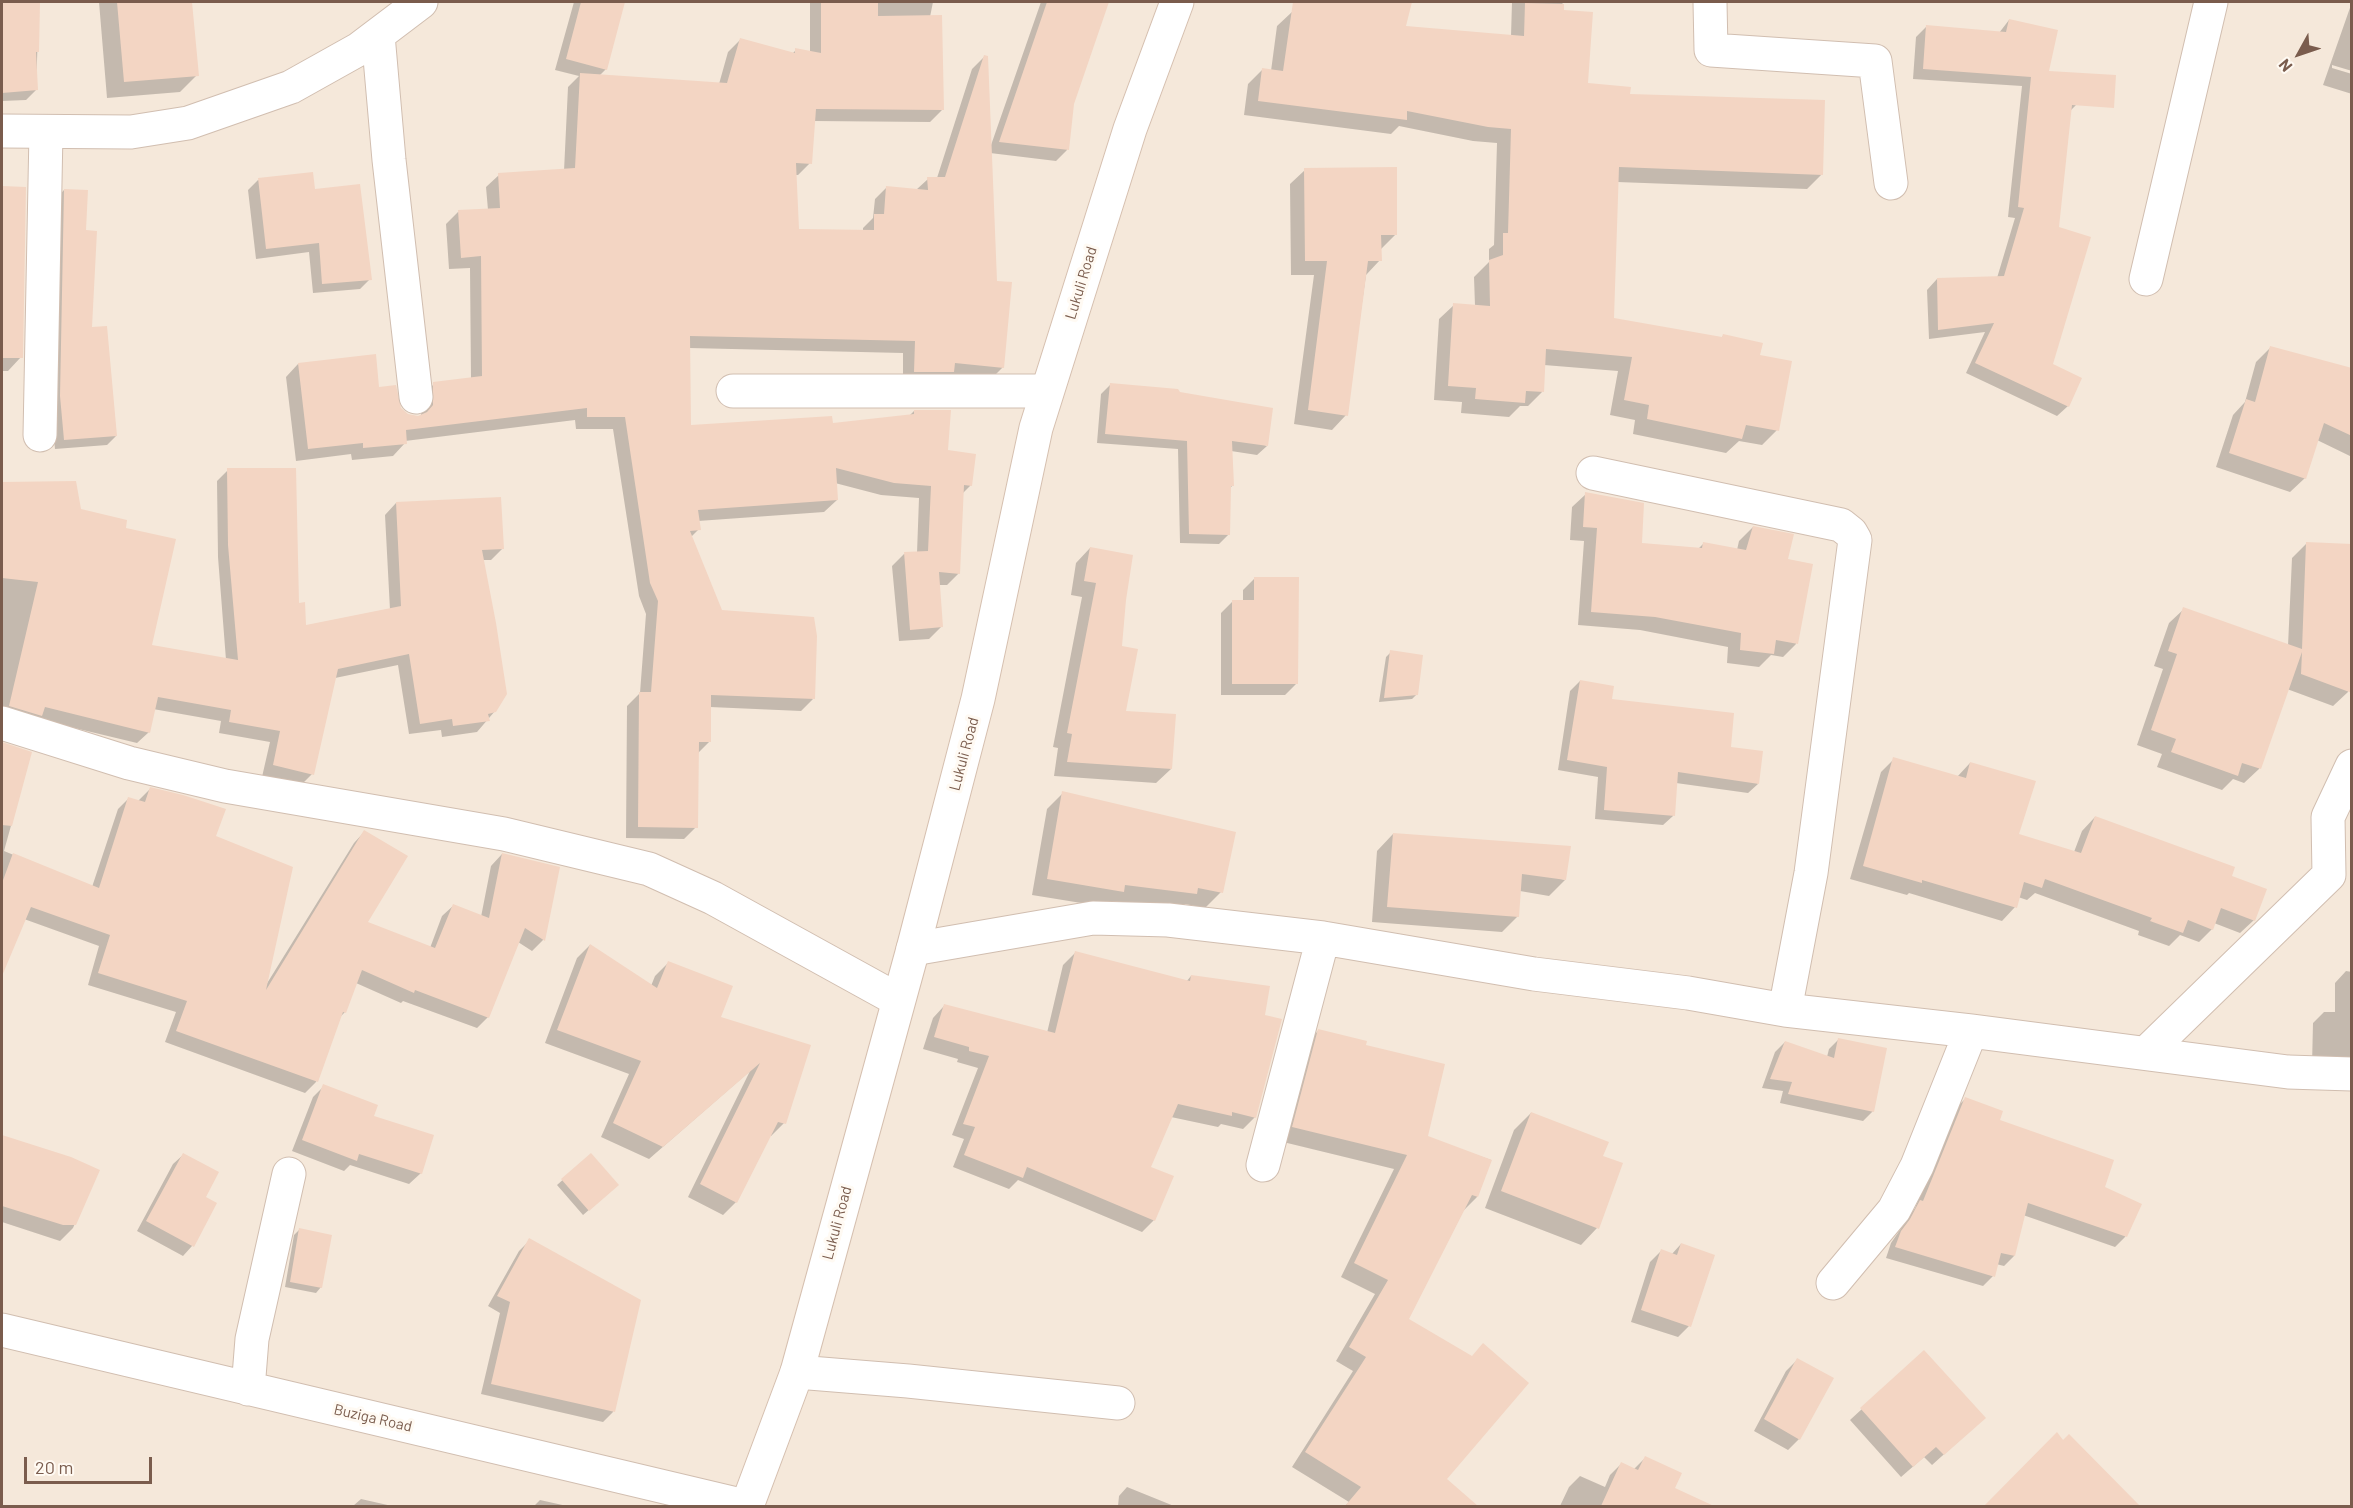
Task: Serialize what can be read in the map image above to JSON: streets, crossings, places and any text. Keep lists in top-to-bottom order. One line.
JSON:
{"streets":{"street":["Lukuli Road","Buziga Road"]},"crossings":[["Lukuli Road","Buziga Road"]],"scale_bar":"20 m","north":"bottom left"}
